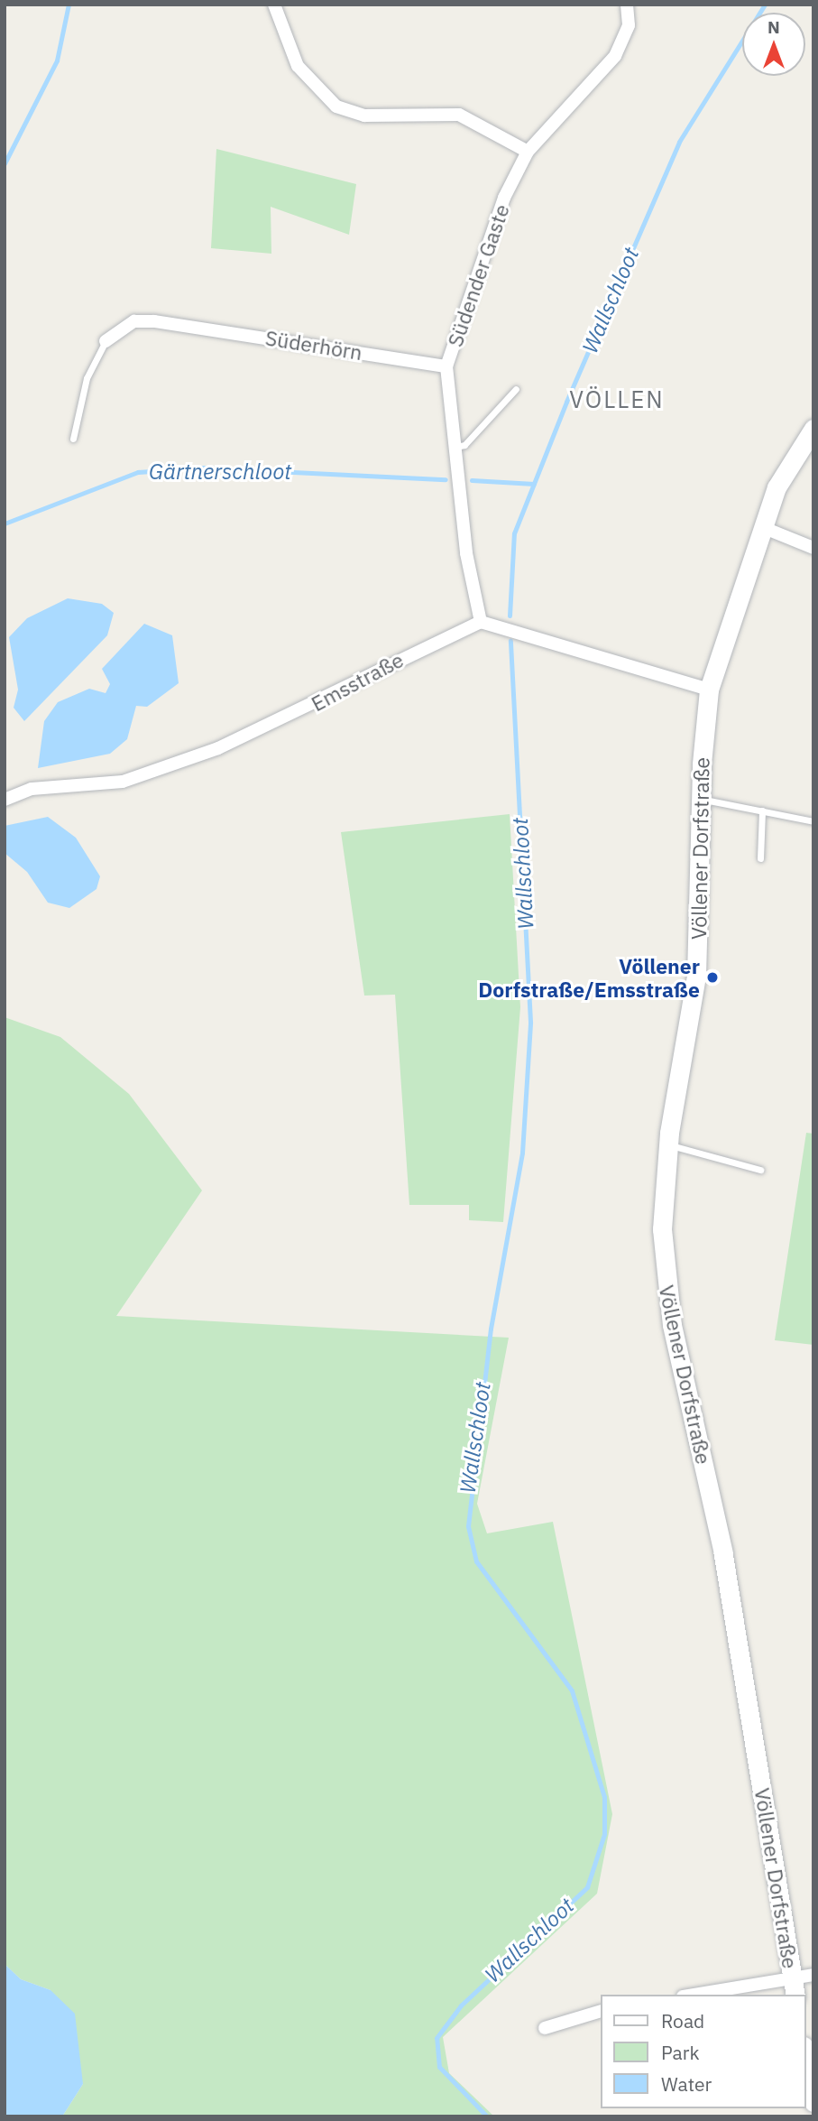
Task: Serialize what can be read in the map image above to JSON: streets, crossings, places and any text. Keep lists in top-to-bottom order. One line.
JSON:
{"streets":{"street":["Südender Gaste","Süderhörn","Emsstraße","Völlener Dorfstraße"]},"crossings":[["Südender Gaste","Süderhörn"]],"districts":["VÖLLEN"],"water":["Wallschloot","Gärtnerschloot"],"places":["Völlener Dorfstraße/Emsstraße"],"legend":["Road","Park","Water"],"north":"top"}
